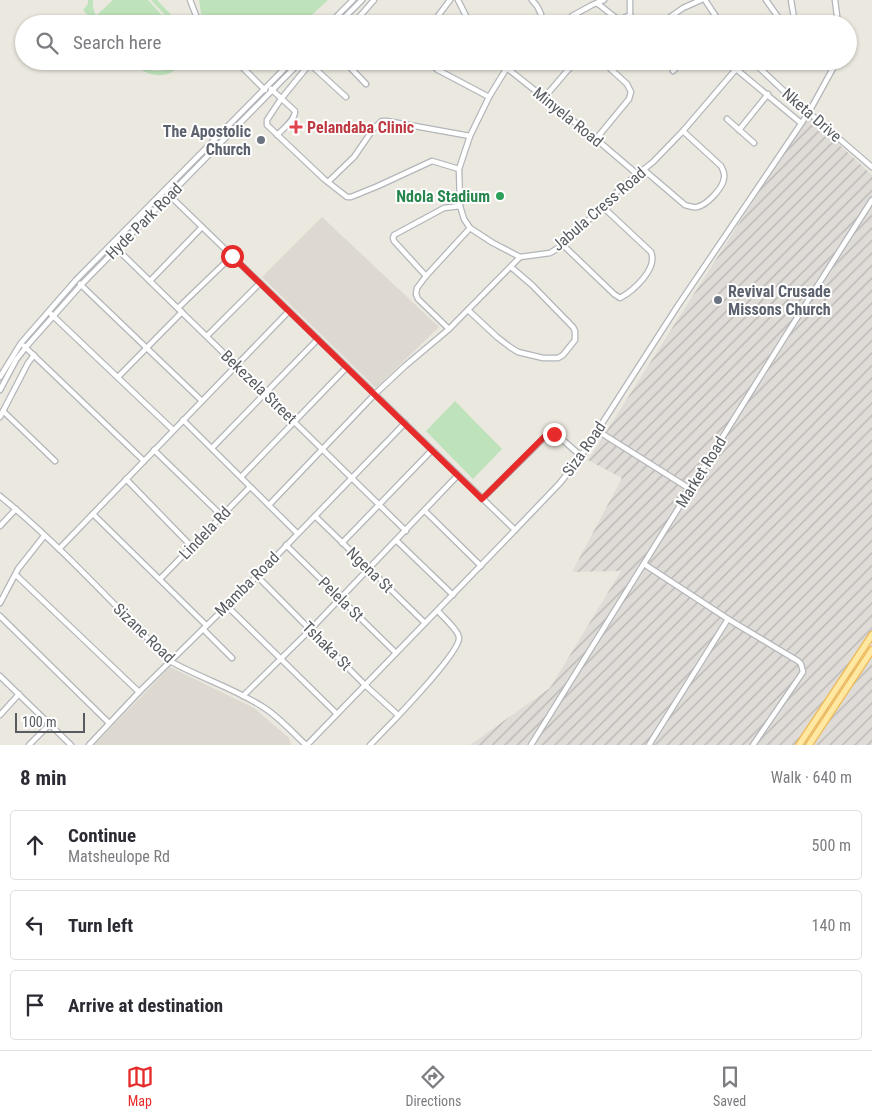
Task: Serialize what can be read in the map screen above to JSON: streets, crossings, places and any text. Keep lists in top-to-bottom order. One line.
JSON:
{"streets":{"street":["Nketa Drive","Minyela Road","Jabula Cress Road","Hyde Park Road","Bekezela Street","Siza Road","Market Road","Lindela Rd","Ngena St","Mamba Road","Pelela St","Sizane Road","Tshaka St"]},"crossings":[["Nketa Drive","Siza Road"],["Minyela Road","Jabula Cress Road"],["Hyde Park Road","Bekezela Street"],["Bekezela Street","Mamba Road"],["Siza Road","Ngena St"],["Siza Road","Pelela St"],["Siza Road","Sizane Road"],["Siza Road","Tshaka St"],["Ngena St","Mamba Road"],["Mamba Road","Pelela St"],["Mamba Road","Sizane Road"],["Mamba Road","Tshaka St"]],"places":{"health":["Pelandaba Clinic"],"other":["The Apostolic Church","Ndola Stadium","Revival Crusade Missons Church"]},"scale_bar":"100 m","page":{"search":"Search here","scale":"100 m","heading":["8 min","Walk · 640 m"],"list":[["Continue","Matsheulope Rd","500 m"],["Turn left","140 m"],"Arrive at destination"],"nav":["Map","Directions","Saved"]}}
